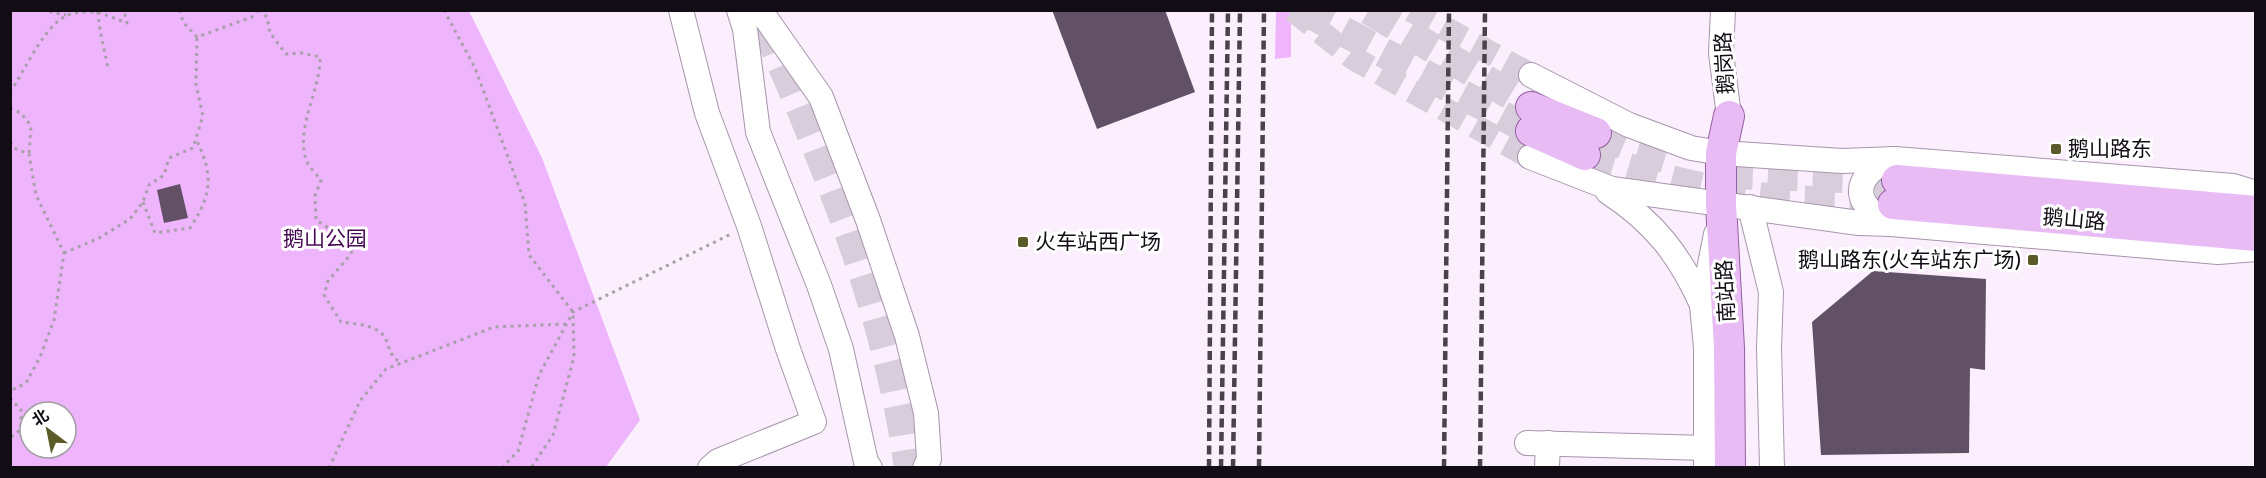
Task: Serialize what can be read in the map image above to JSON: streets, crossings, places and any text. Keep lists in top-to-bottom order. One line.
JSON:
{"streets":{"main road":["鹅山路","南站路"],"street":["鹅岗路"]},"crossings":[["鹅岗路","南站路"]],"parks":["鹅山公园"],"places":{"transit":["鹅山路东","火车站西广场","鹅山路东(火车站东广场)"]},"north":"top left"}
